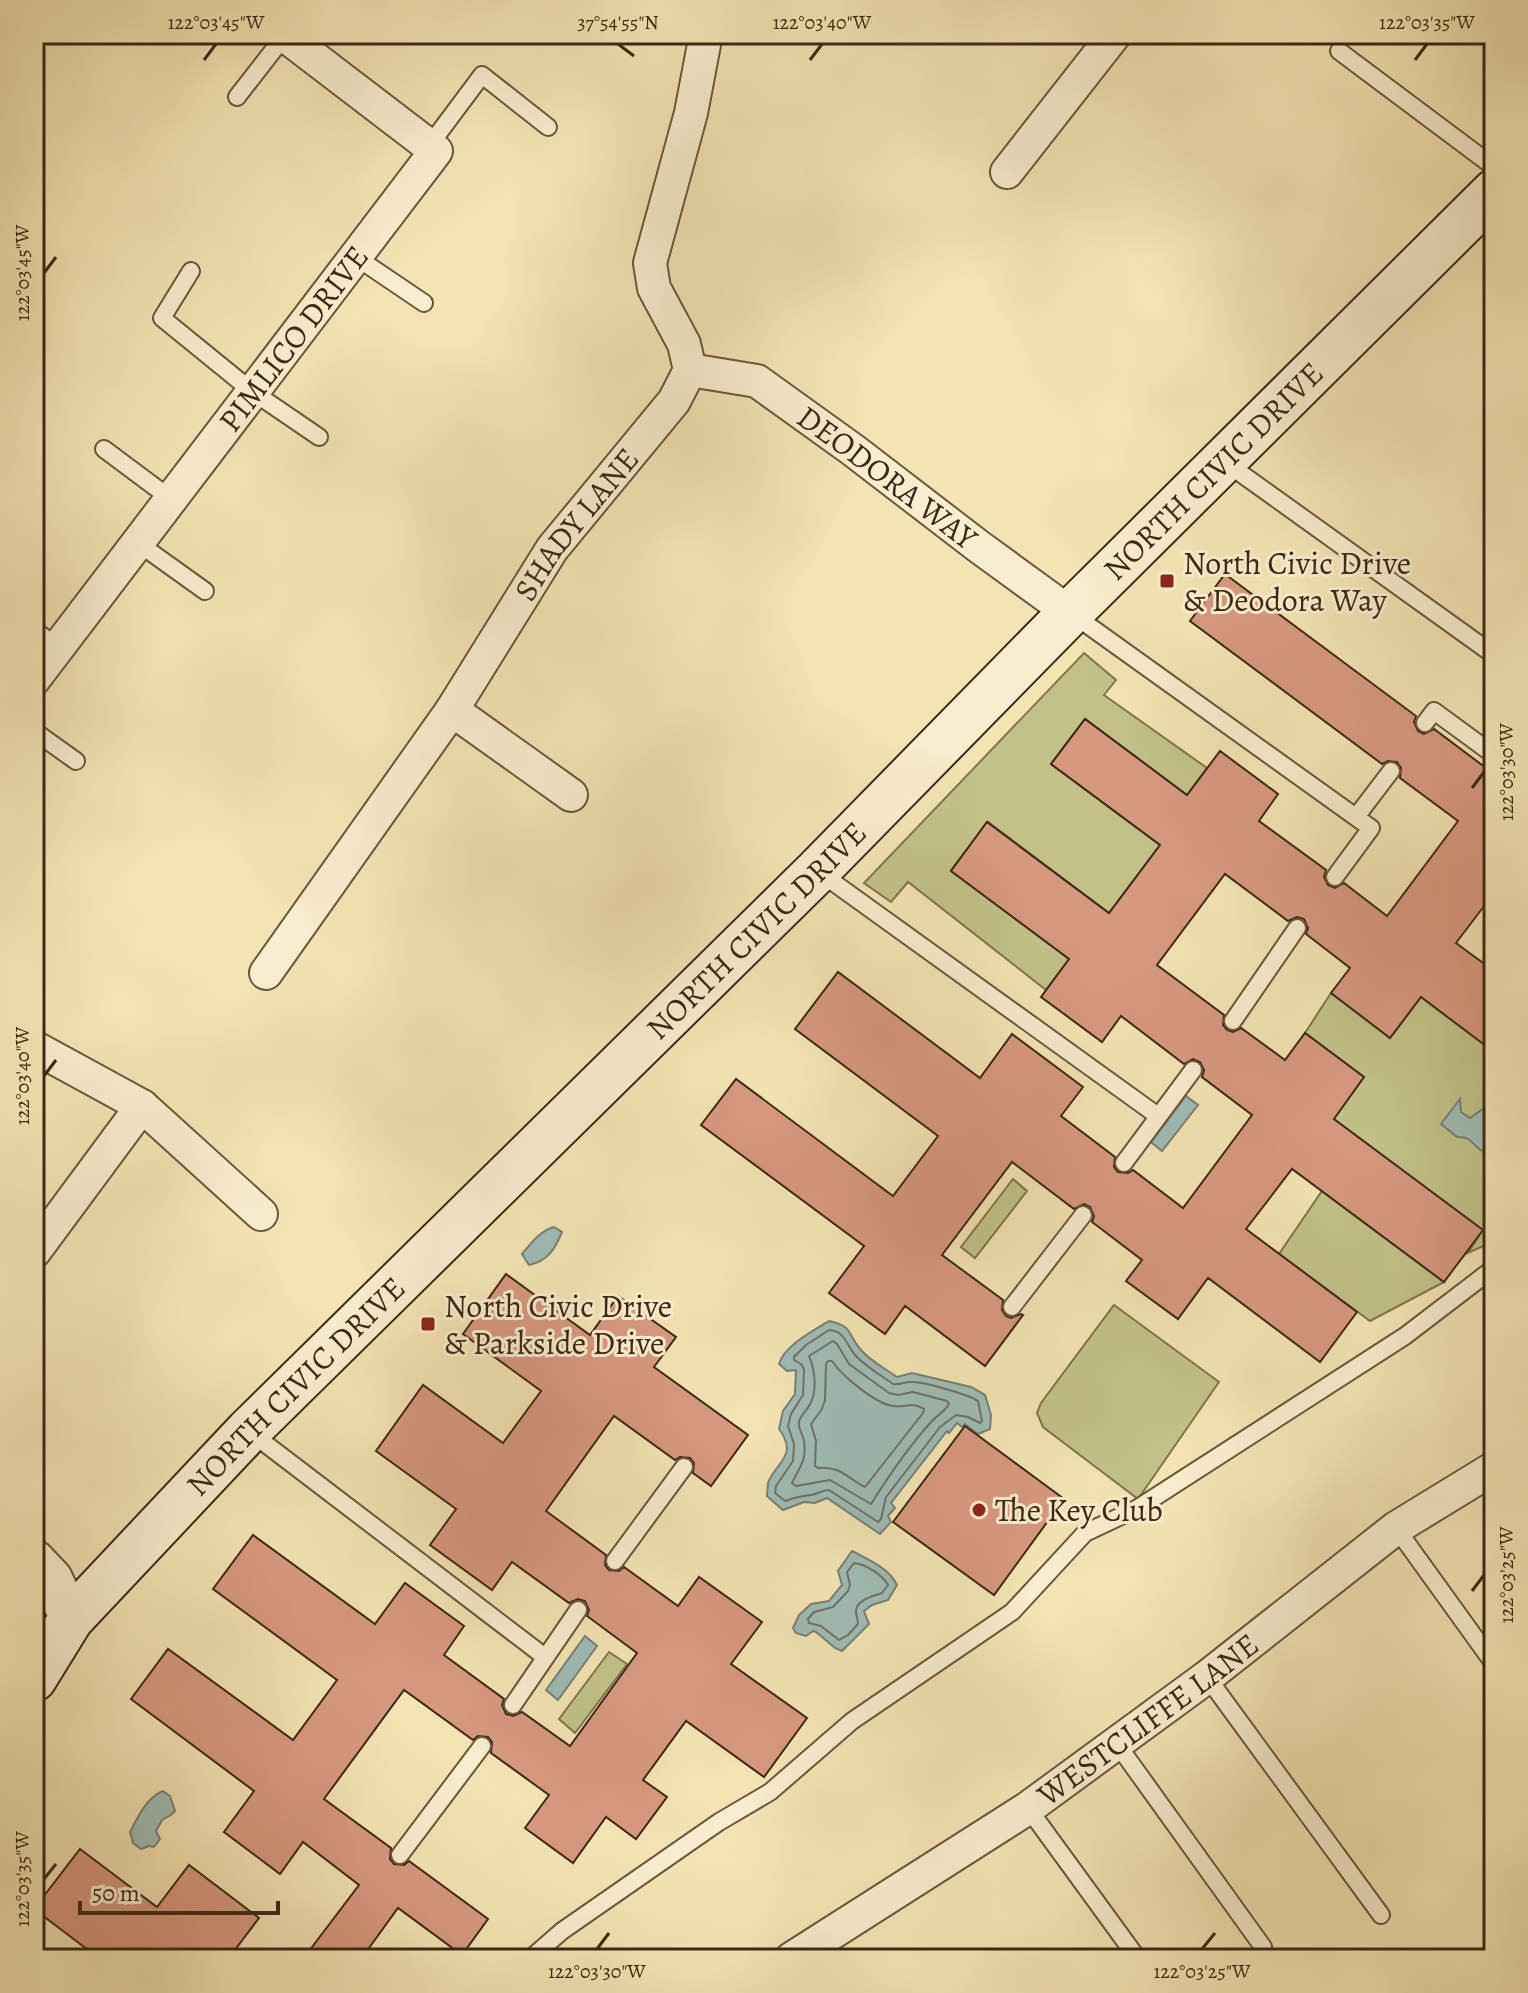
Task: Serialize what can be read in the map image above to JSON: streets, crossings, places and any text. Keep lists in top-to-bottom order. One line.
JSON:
{"streets":{"main road":["NORTH CIVIC DRIVE"],"street":["PIMLICO DRIVE","DEODORA WAY","SHADY LANE","WESTCLIFFE LANE"]},"crossings":[["NORTH CIVIC DRIVE","DEODORA WAY"],["DEODORA WAY","SHADY LANE"]],"places":{"transit":["North Civic Drive & Deodora Way","North Civic Drive & Parkside Drive"],"other":["The Key Club"]},"scale_bar":"50 m","coordinates":["122°03'45\"W","37°54'55\"N","122°03'40\"W","122°03'35\"W","122°03'30\"W","122°03'25\"W"]}
